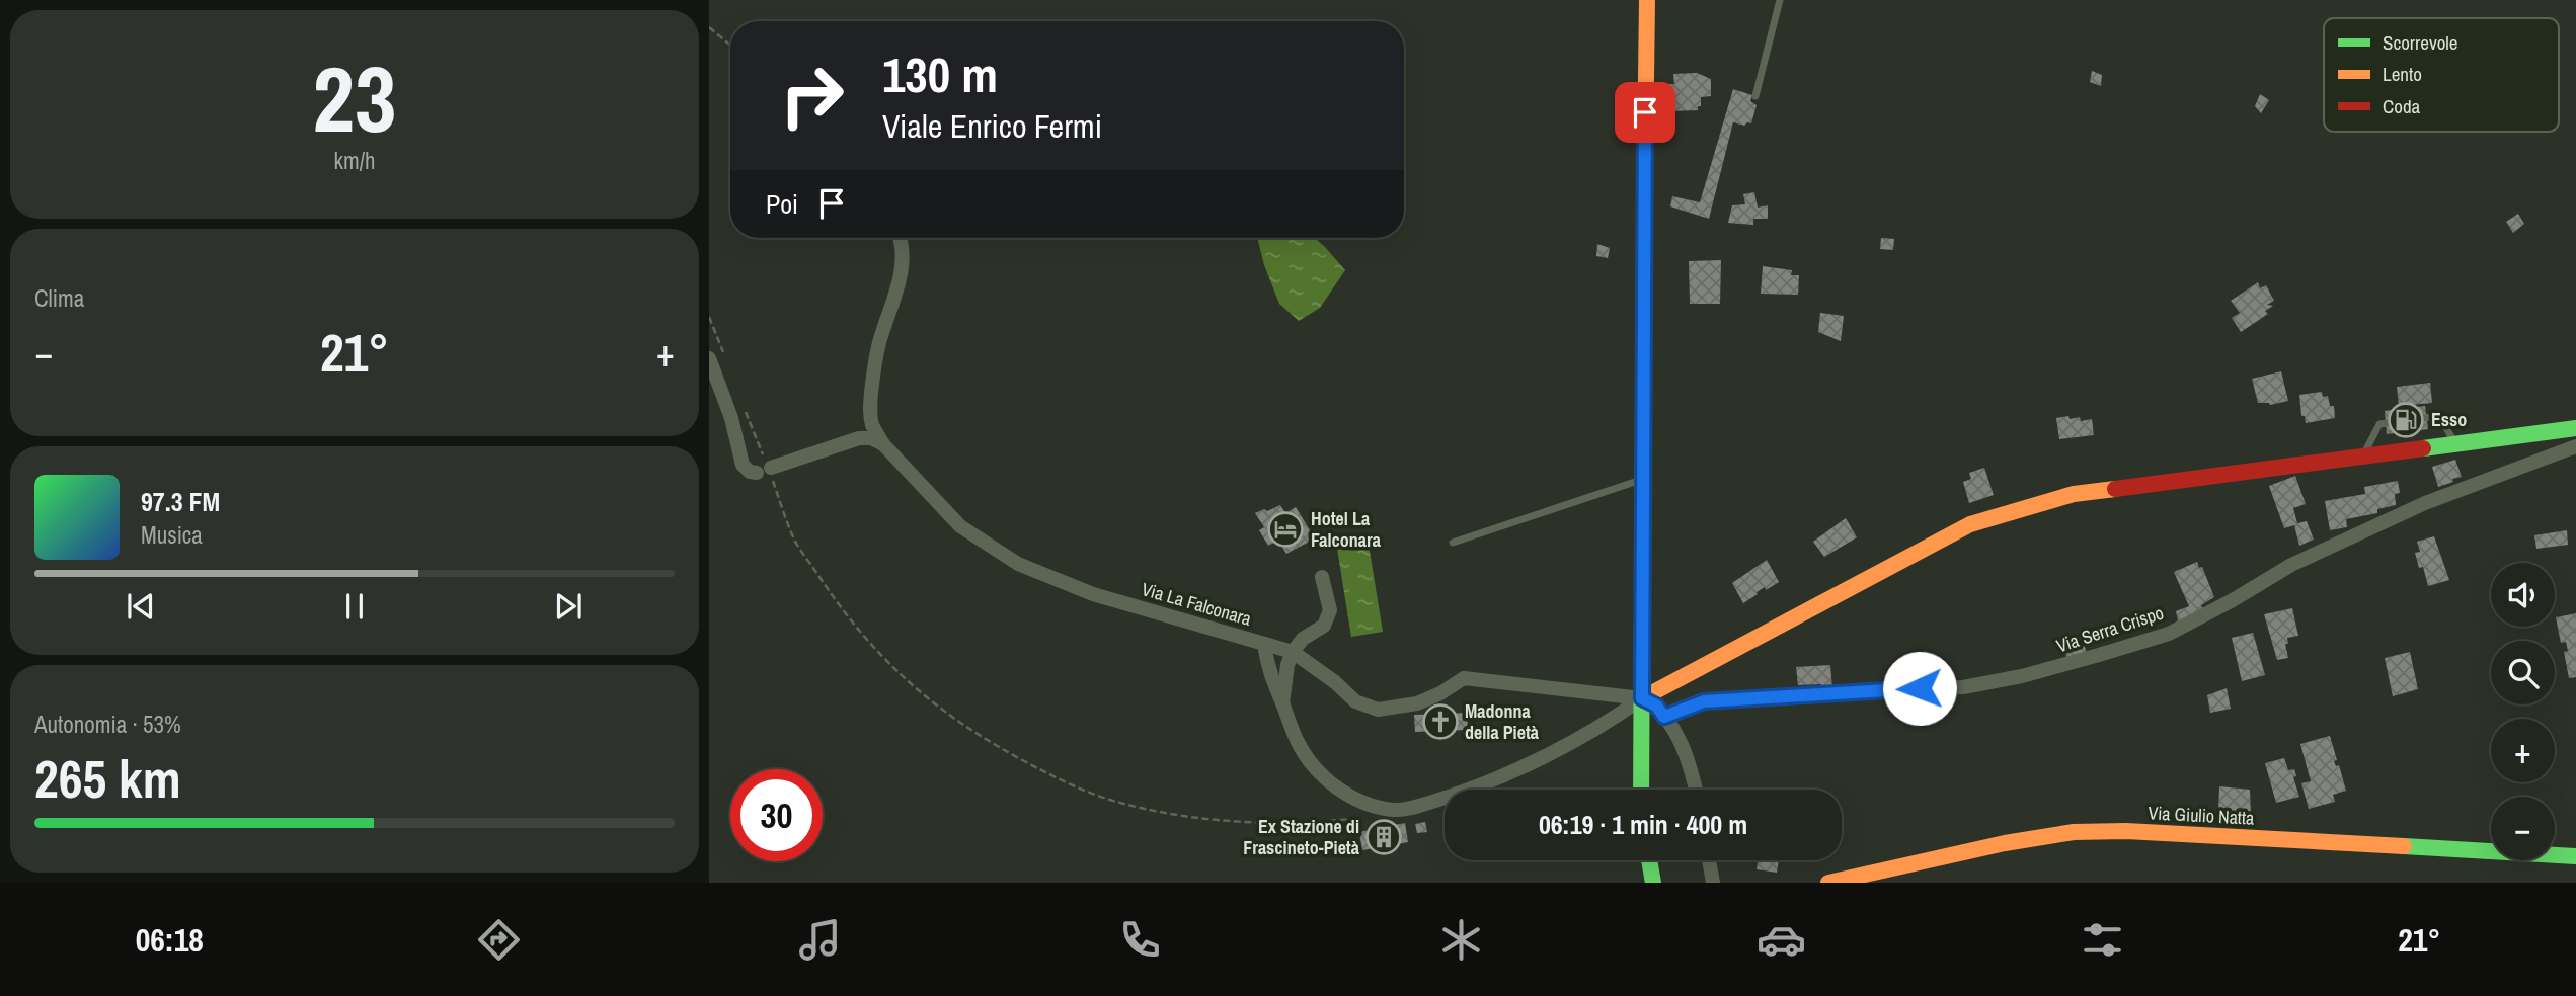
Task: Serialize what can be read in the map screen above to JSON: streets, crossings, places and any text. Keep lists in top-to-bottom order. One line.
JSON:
{"streets":{"street":["Via La Falconara","Via Serra Crispo","Via Giulio Natta"]},"places":{"fuel station":["Esso"],"hotel":["Hotel La Falconara"],"church":["Madonna della Pietà"],"building":["Ex Stazione di Frascineto-Pietà"]},"legend":["Scorrevole","Lento","Coda"],"page":{"tile":[["23","km/h"],"Clima",["Autonomia · 53%","265 km"]],"turn":["130 m","Viale Enrico Fermi"],"then":"Poi","heat":["−","21°","+"],"song":["97.3 FM","Musica"],"map_buttons":["+","−"],"limit":"30","trip":"06:19 · 1 min · 400 m","tabs":["06:18","21°"]}}
